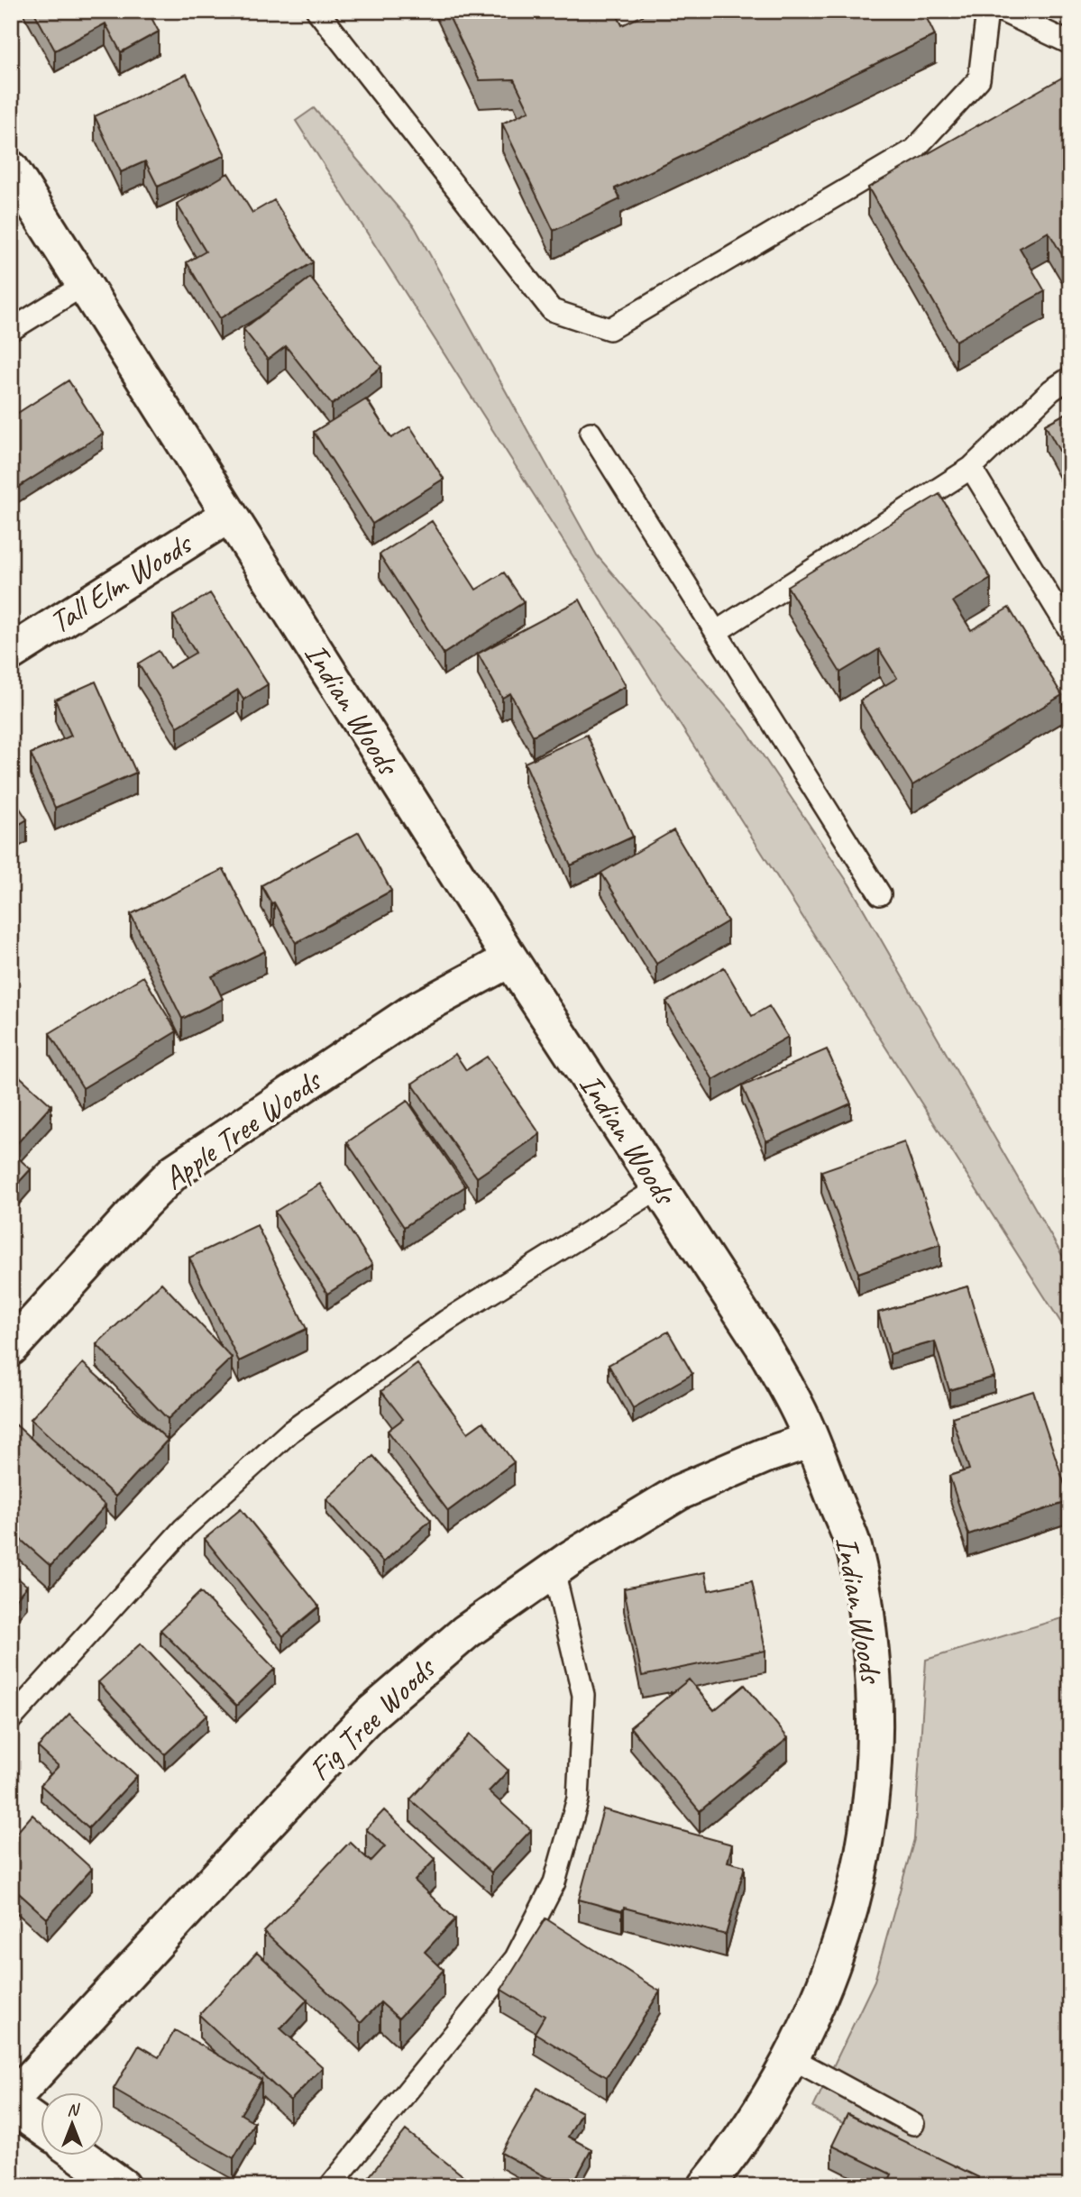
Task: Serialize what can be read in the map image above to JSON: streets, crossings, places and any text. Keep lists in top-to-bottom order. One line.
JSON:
{"streets":{"street":["Tall Elm Woods","Indian Woods","Apple Tree Woods","Fig Tree Woods"]},"crossings":[["Tall Elm Woods","Indian Woods"],["Indian Woods","Apple Tree Woods"],["Indian Woods","Fig Tree Woods"]],"north":"top"}
